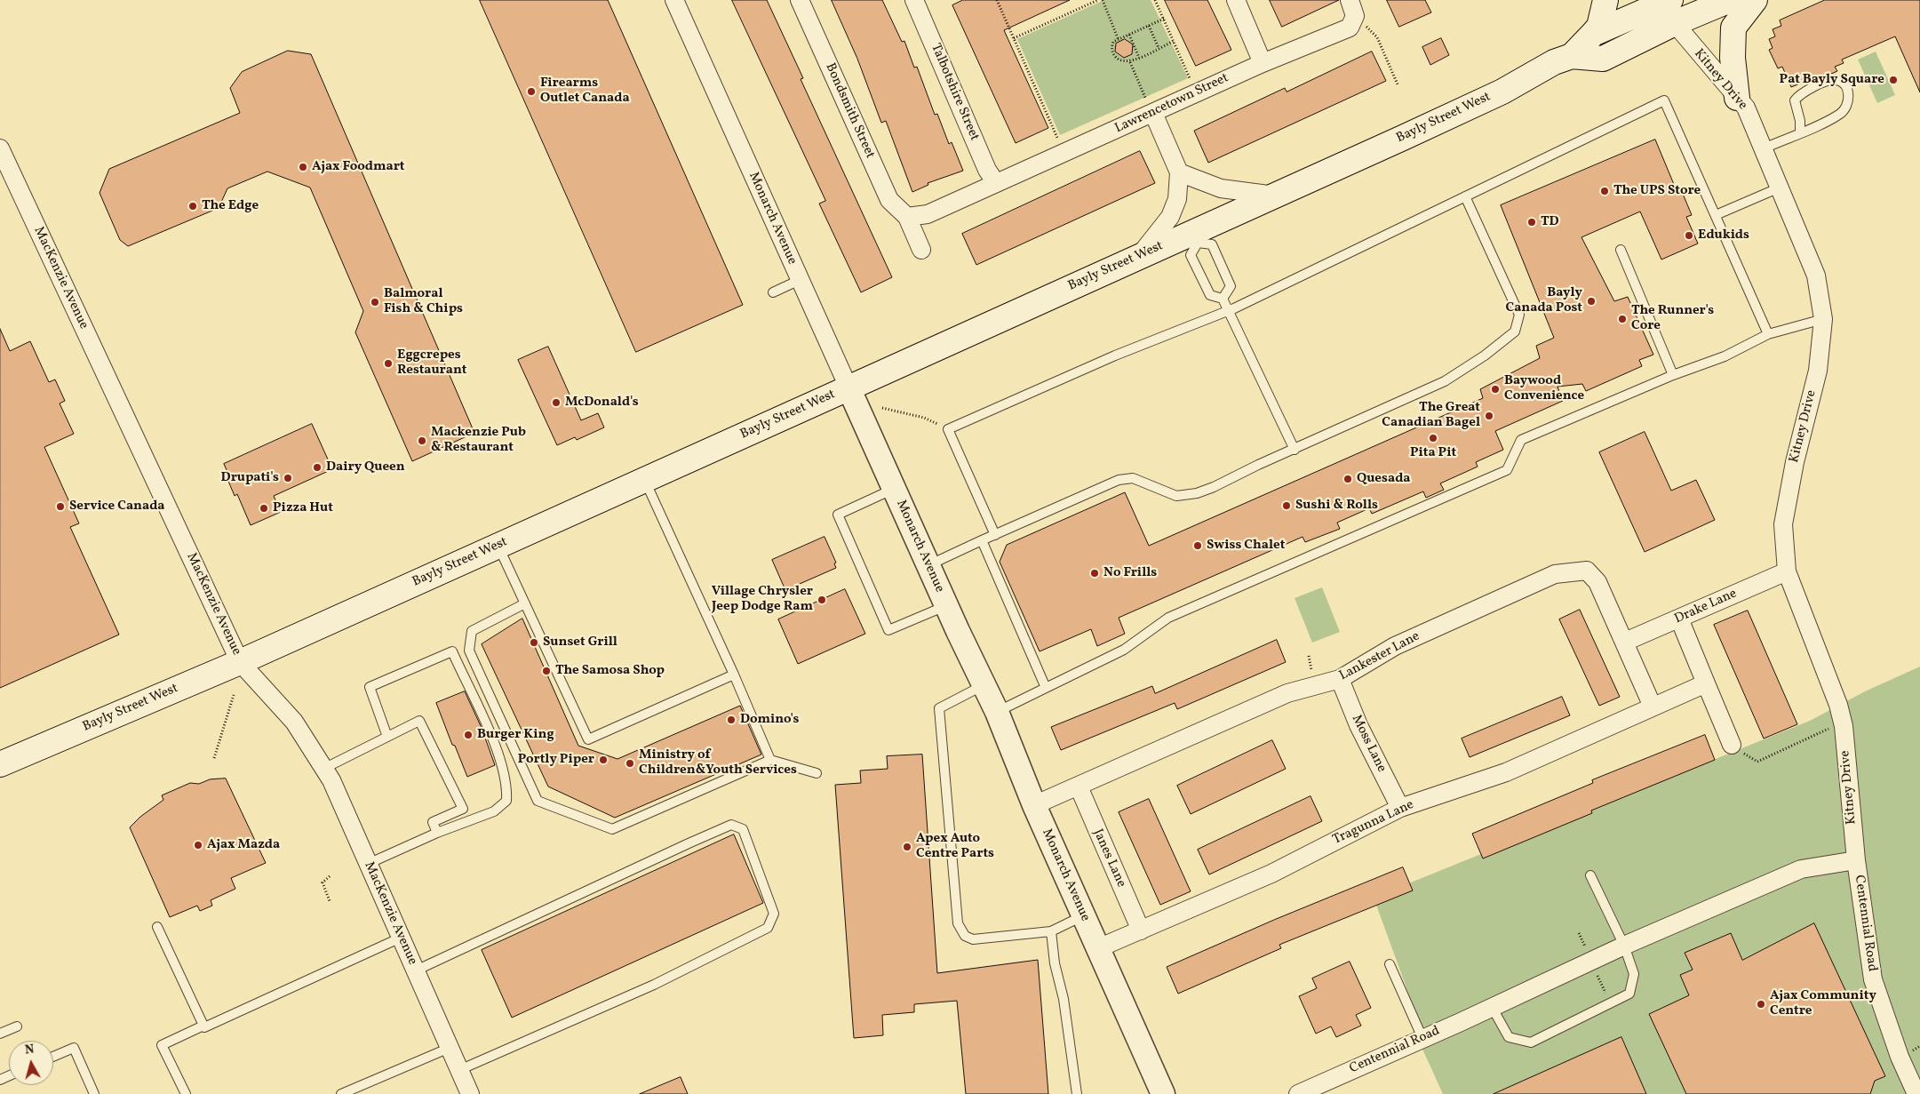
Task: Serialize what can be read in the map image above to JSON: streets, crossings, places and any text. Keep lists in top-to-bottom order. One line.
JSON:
{"streets":{"main road":["Bayly Street West"],"street":["Kitney Drive","Talbotshire Street","Lawrencetown Street","Bondsmith Street","Monarch Avenue","MacKenzie Avenue","Drake Lane","Lankester Lane","Moss Lane","Tragunna Lane","Janes Lane","Centennial Road"]},"crossings":[["Kitney Drive","Bayly Street West"],["Kitney Drive","Drake Lane"],["Kitney Drive","Centennial Road"],["Talbotshire Street","Lawrencetown Street"],["Bayly Street West","Monarch Avenue"],["Bayly Street West","MacKenzie Avenue"],["Monarch Avenue","Lankester Lane"],["Monarch Avenue","Tragunna Lane"],["Drake Lane","Lankester Lane"],["Lankester Lane","Moss Lane"],["Lankester Lane","Tragunna Lane"],["Lankester Lane","Janes Lane"],["Moss Lane","Tragunna Lane"],["Tragunna Lane","Janes Lane"]],"places":["Pat Bayly Square","Firearms Outlet Canada","Ajax Foodmart","The UPS Store","The Edge","TD","Edukids","Bayly Canada Post","Balmoral Fish & Chips","The Runner's Core","Eggcrepes Restaurant","Baywood Convenience","McDonald's","The Great Canadian Bagel","Pita Pit","Mackenzie Pub & Restaurant","Dairy Queen","Drupati's","Quesada","Sushi & Rolls","Service Canada","Pizza Hut","Swiss Chalet","No Frills","Village Chrysler Jeep Dodge Ram","Sunset Grill","The Samosa Shop","Domino's","Burger King","Portly Piper","Ministry of Children&Youth Services","Ajax Mazda","Apex Auto Centre Parts","Ajax Community Centre"],"north":"top"}
